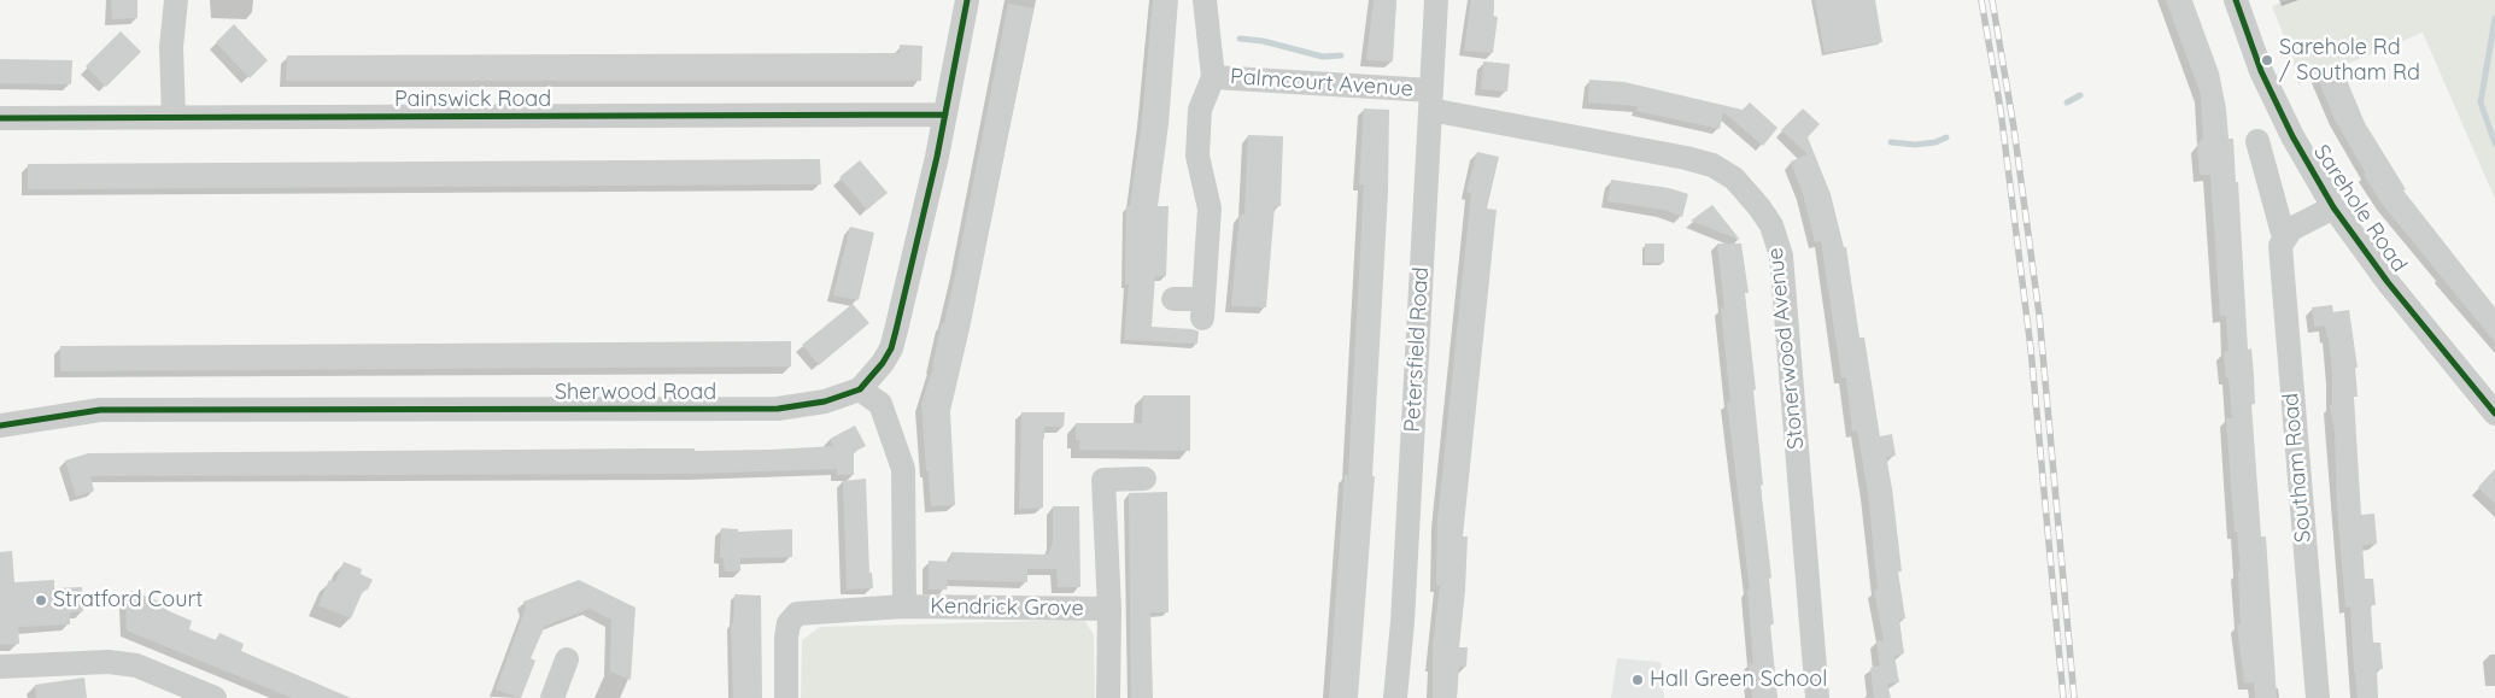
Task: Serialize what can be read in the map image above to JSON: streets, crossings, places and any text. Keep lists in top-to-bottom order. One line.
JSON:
{"streets":{"street":["Palmcourt Avenue","Painswick Road","Sarehole Road","Stonerwood Avenue","Petersfield Road","Sherwood Road","Southam Road","Kendrick Grove"]},"crossings":[["Palmcourt Avenue","Stonerwood Avenue"],["Palmcourt Avenue","Petersfield Road"],["Stonerwood Avenue","Petersfield Road"],["Sherwood Road","Kendrick Grove"]],"places":["Sarehole Rd / Southam Rd","Stratford Court","Hall Green School"]}
